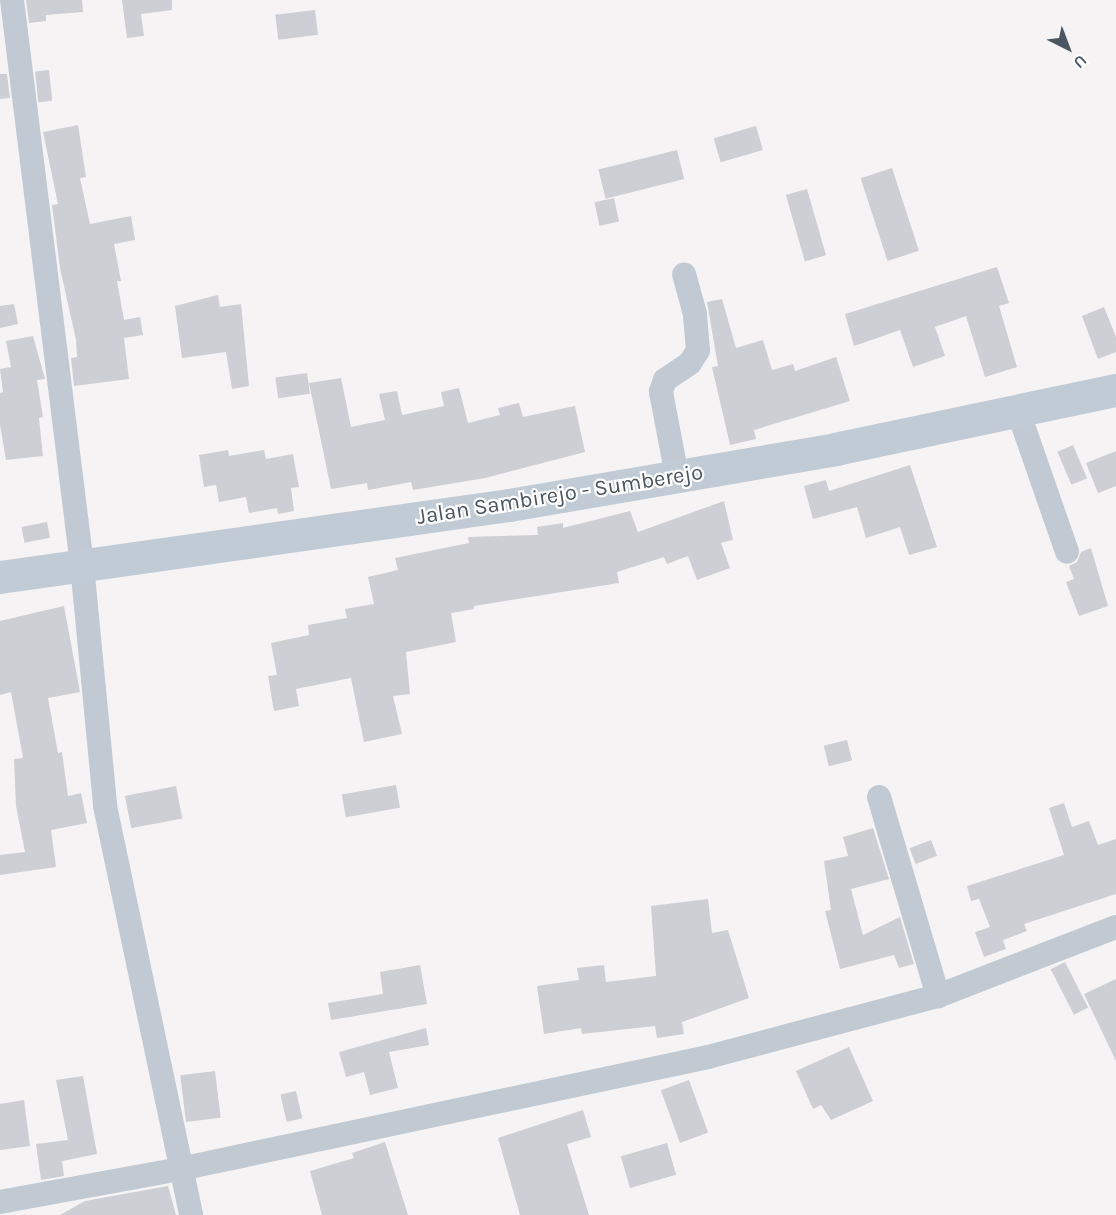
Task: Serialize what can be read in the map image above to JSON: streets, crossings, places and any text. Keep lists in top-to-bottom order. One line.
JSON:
{"streets":{"main road":["Jalan Sambirejo - Sumberejo"]},"north":"bottom right"}
